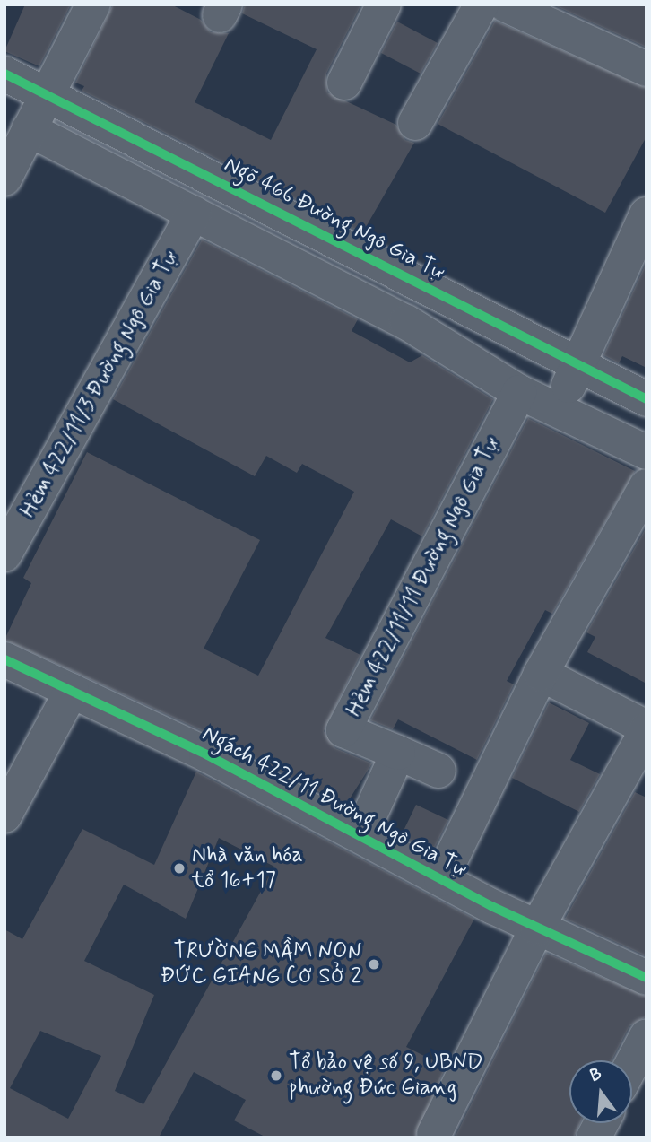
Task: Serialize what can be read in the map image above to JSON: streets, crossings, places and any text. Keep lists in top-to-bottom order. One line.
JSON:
{"streets":{"street":["Ngõ 466 Đường Ngô Gia Tự","Hẻm 422/11/3 Đường Ngô Gia Tự","Hẻm 422/11/11 Đường Ngô Gia Tự","Ngách 422/11 Đường Ngô Gia Tự"]},"places":["Nhà văn hóa tổ 16+17","TRƯỜNG MẦM NON ĐỨC GIANG CƠ SỞ 2","Tổ bảo vệ số 9, UBND phường Đức Giang"],"north":"top"}
